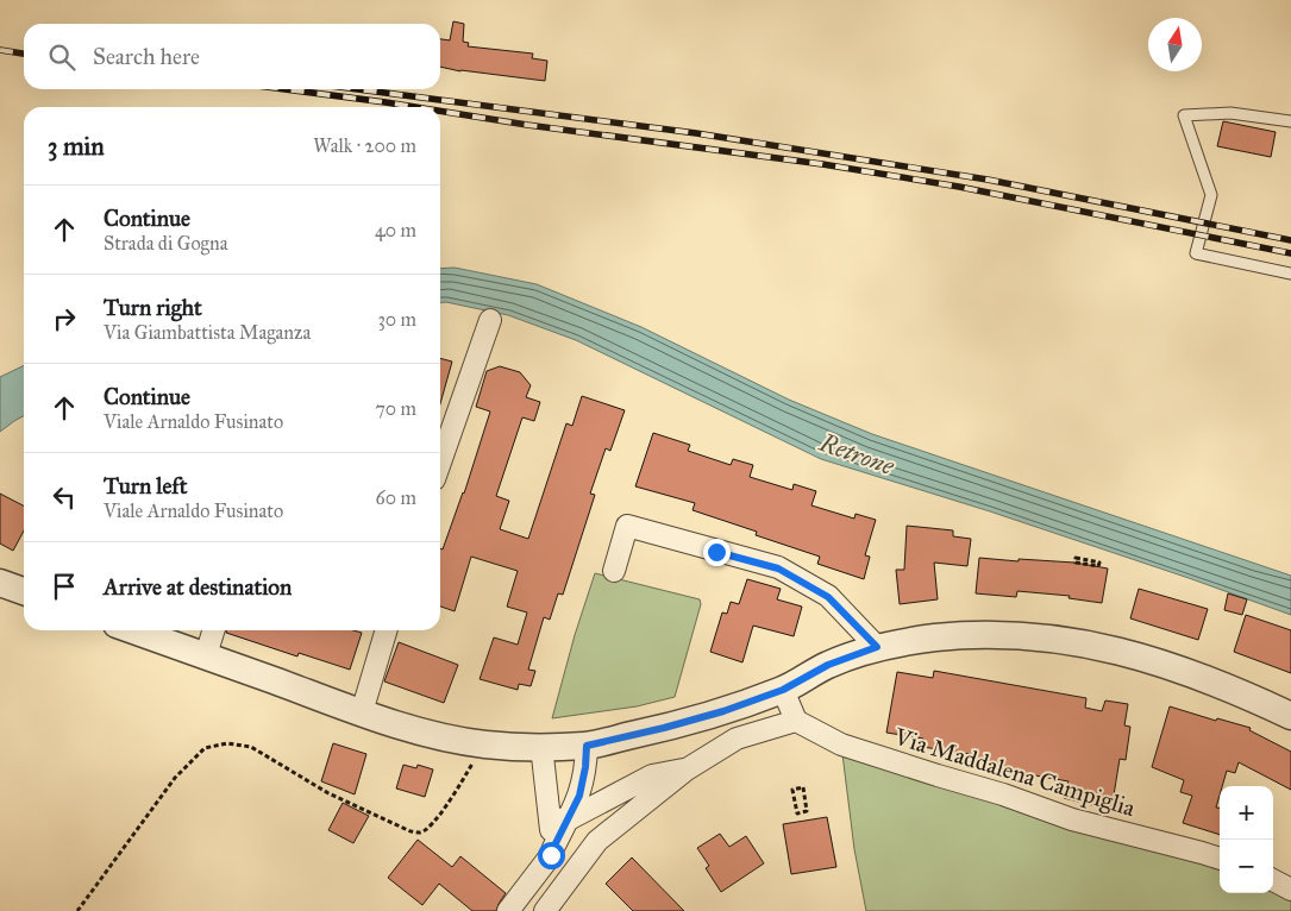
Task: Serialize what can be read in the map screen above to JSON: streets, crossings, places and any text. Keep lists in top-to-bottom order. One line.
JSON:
{"streets":{"street":["Via Maddalena Campiglia"]},"water":["Retrone"],"north":"top","page":{"search":"Search here","heading":["3 min","Walk · 200 m"],"list":[["Continue","Strada di Gogna","40 m"],["Turn right","Via Giambattista Maganza","30 m"],["Continue","Viale Arnaldo Fusinato","70 m"],["Turn left","Viale Arnaldo Fusinato","60 m"],"Arrive at destination"],"map_buttons":["+","−"]}}
